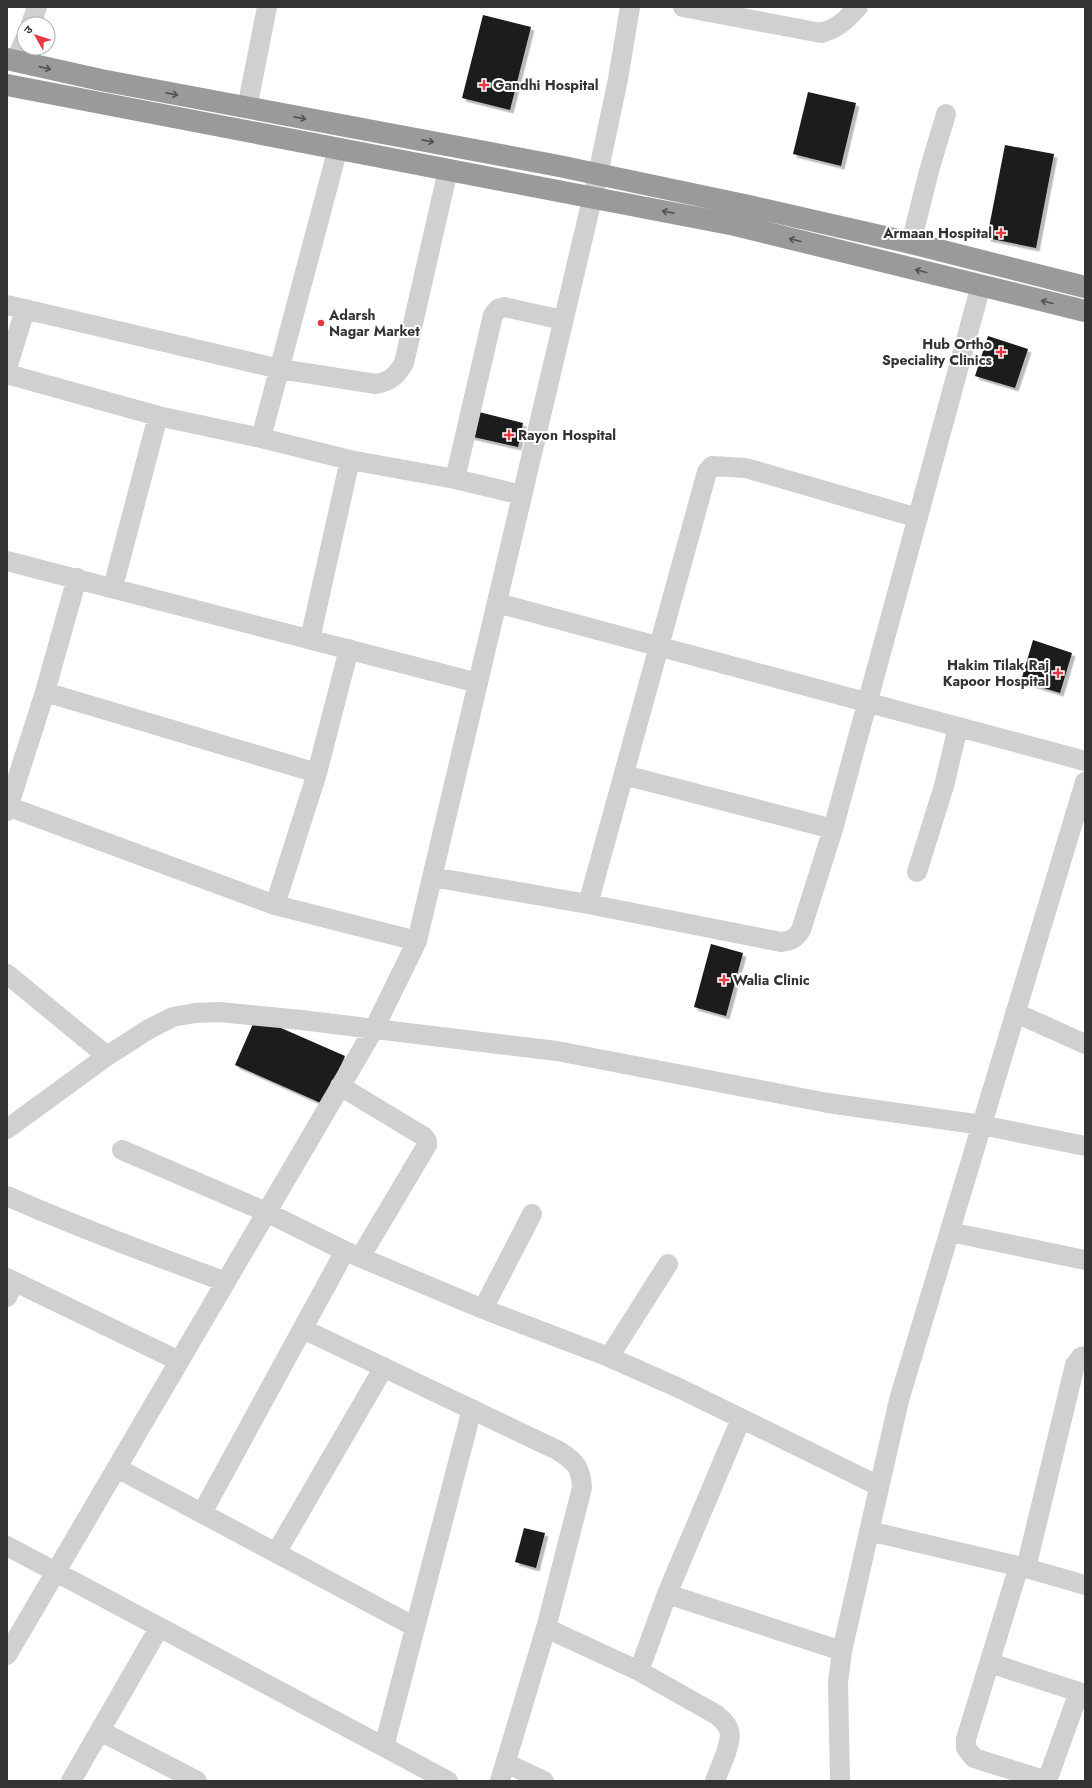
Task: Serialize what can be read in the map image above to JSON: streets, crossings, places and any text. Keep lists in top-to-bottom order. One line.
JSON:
{"places":{"health":["Gandhi Hospital","Armaan Hospital","Hub Ortho Speciality Clinics","Rayon Hospital","Hakim Tilak Raj Kapoor Hospital","Walia Clinic"],"other":["Adarsh Nagar Market"]},"north":"top left"}
